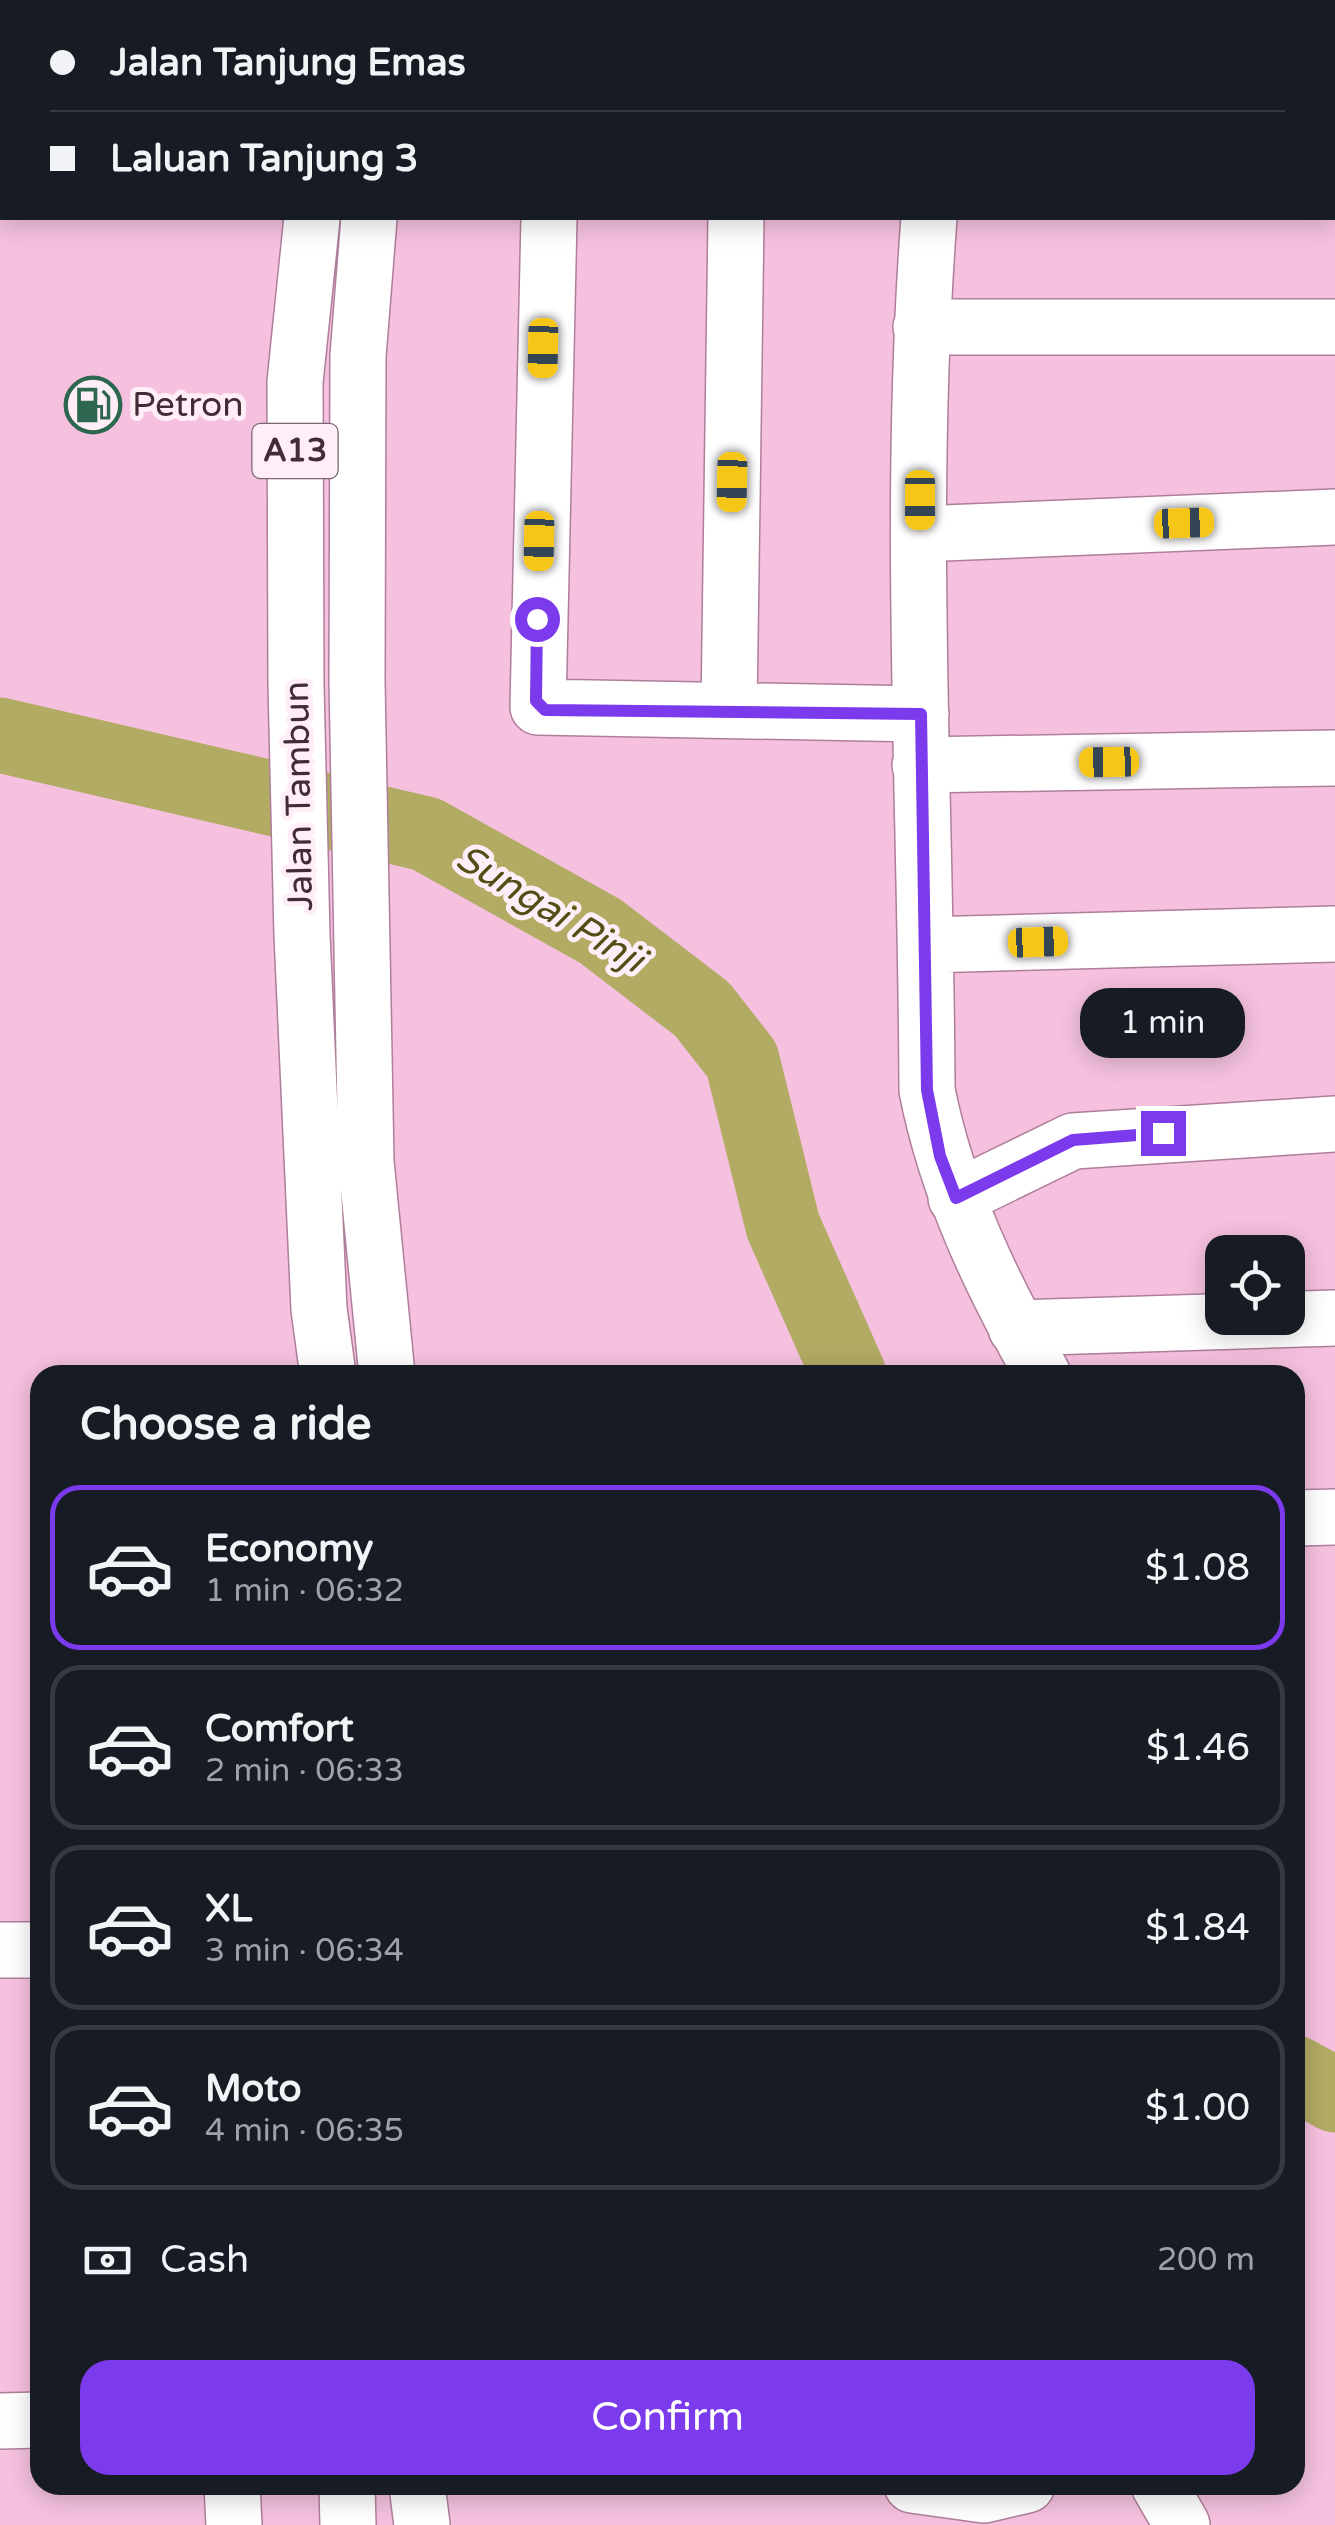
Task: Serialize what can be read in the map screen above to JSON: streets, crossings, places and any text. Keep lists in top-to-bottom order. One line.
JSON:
{"streets":{"street":["A13","Jalan Tambun"]},"water":["Sungai Pinji"],"places":{"fuel station":["Petron"]},"page":{"banner":["Jalan Tanjung Emas","Laluan Tanjung 3"],"bubble":"1 min","heading":"Choose a ride","list":[{"name":"Economy","note":"1 min · 06:32","value":"$1.08"},{"name":"Comfort","note":"2 min · 06:33","value":"$1.46"},{"name":"XL","note":"3 min · 06:34","value":"$1.84"},{"name":"Moto","note":"4 min · 06:35","value":"$1.00"}],"pay":["Cash","200 m"],"buttons":"Confirm"}}
